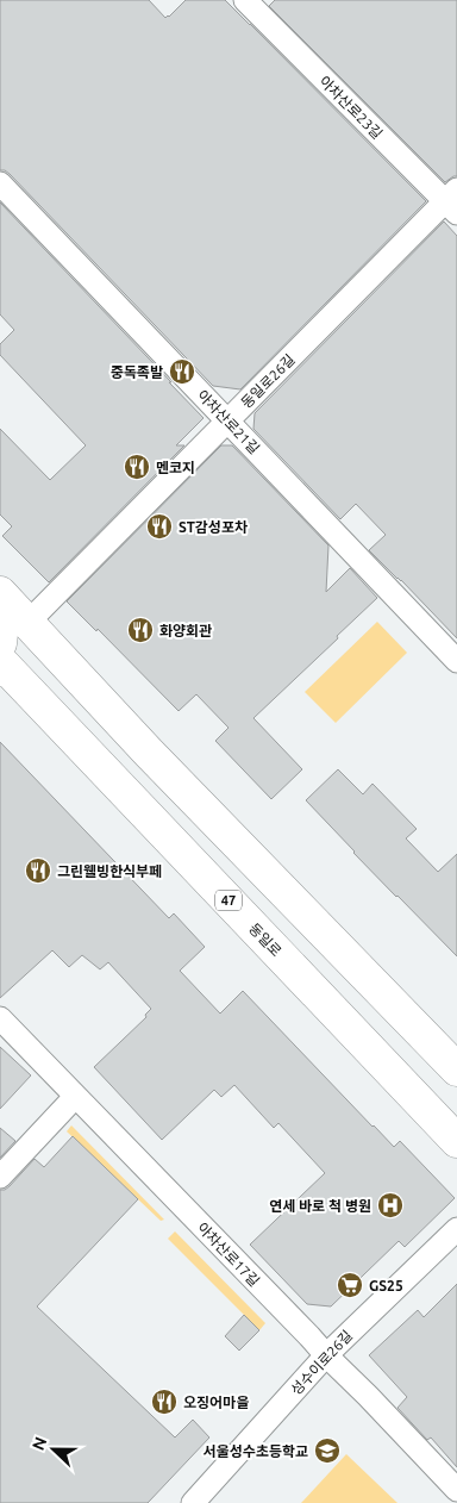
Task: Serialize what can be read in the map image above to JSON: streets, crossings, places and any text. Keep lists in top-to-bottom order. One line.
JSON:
{"streets":{"main road":["47","동일로"],"street":["아차산로23길","동일로26길","아차산로21길","아차산로17길","성수이로26길"]},"crossings":[["아차산로23길","동일로26길"],["동일로26길","아차산로21길"],["아차산로17길","성수이로26길"]],"places":{"restaurant":["중독족발","멘코지","ST감성포차","화양회관","그린웰빙한식부페","오징어마을"],"hospital":["연세 바로 척 병원"],"supermarket":["GS25"],"school or university":["서울성수초등학교"]},"north":"left"}
